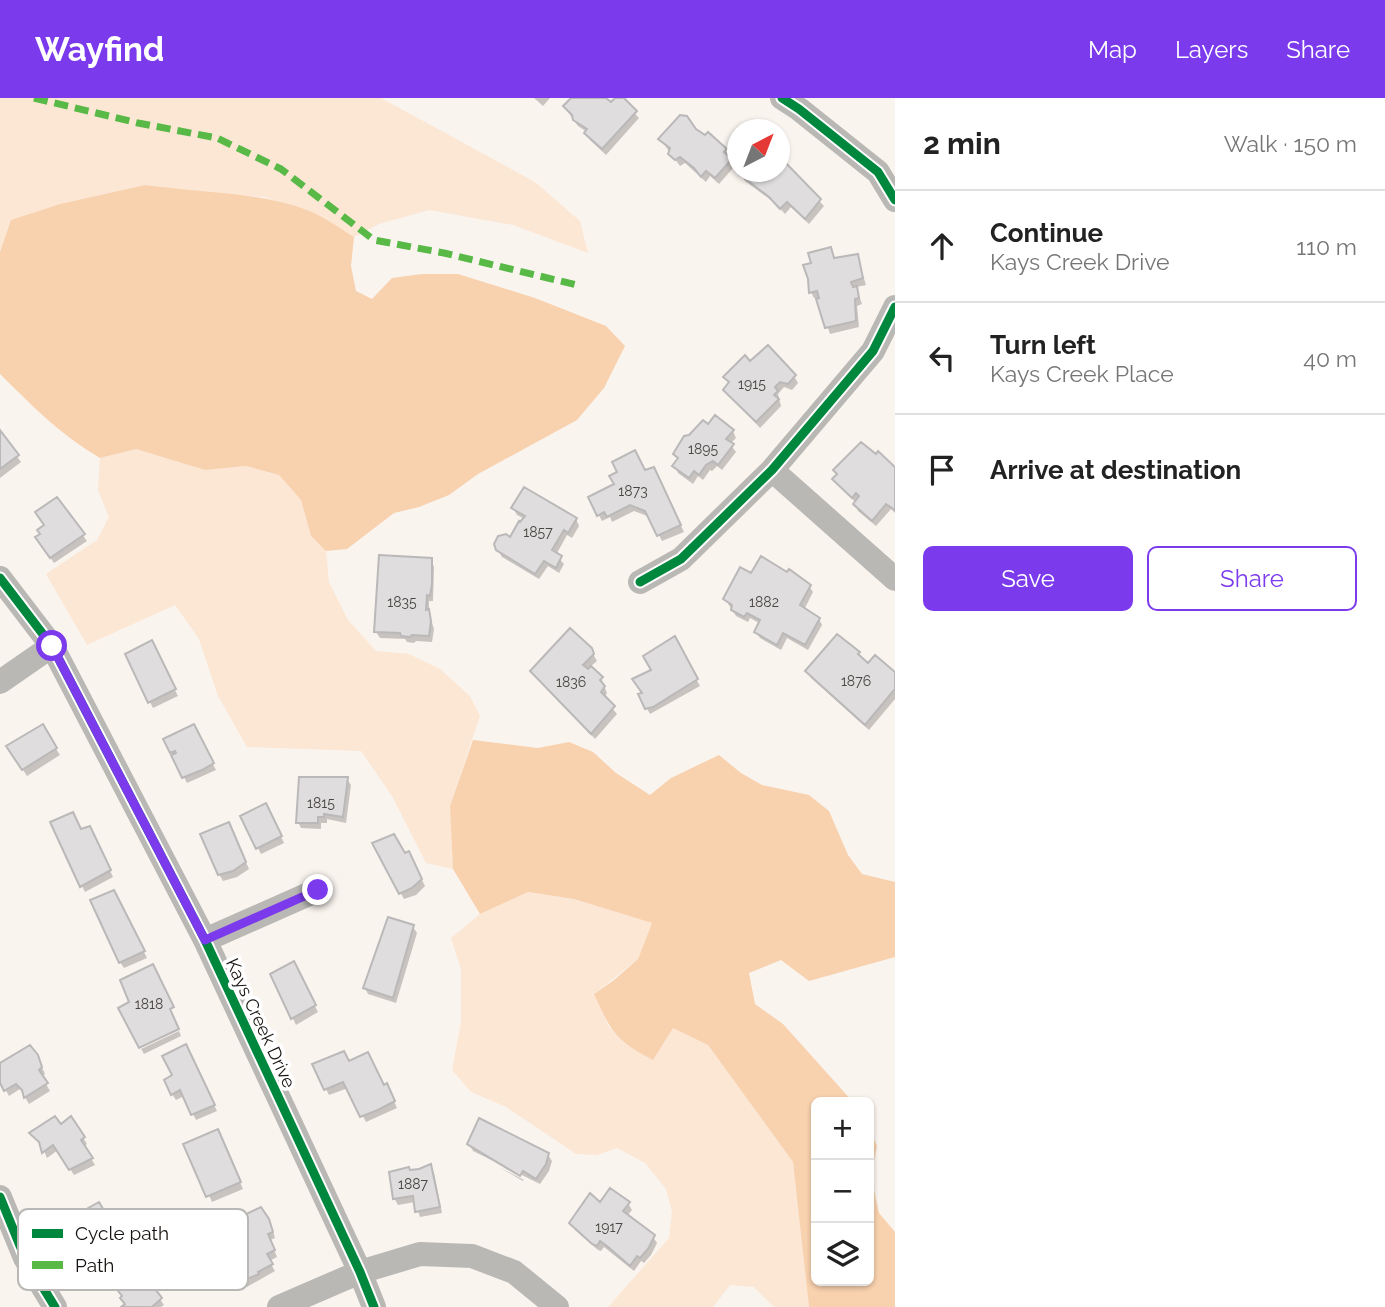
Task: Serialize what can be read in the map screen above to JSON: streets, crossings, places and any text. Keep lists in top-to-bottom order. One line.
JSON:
{"streets":{"street":["Kays Creek Drive"]},"house_numbers":["1915","1895","1873","1857","1835","1882","1876","1836","1815","1818","1887","1917"],"legend":["Cycle path","Path"],"north":"top right","page":{"header":"Wayfind","nav":["Map","Layers","Share"],"heading":["2 min","Walk · 150 m"],"list":[["Continue","Kays Creek Drive","110 m"],["Turn left","Kays Creek Place","40 m"],"Arrive at destination"],"buttons":["Save","Share"],"map_buttons":["+","−"]}}
